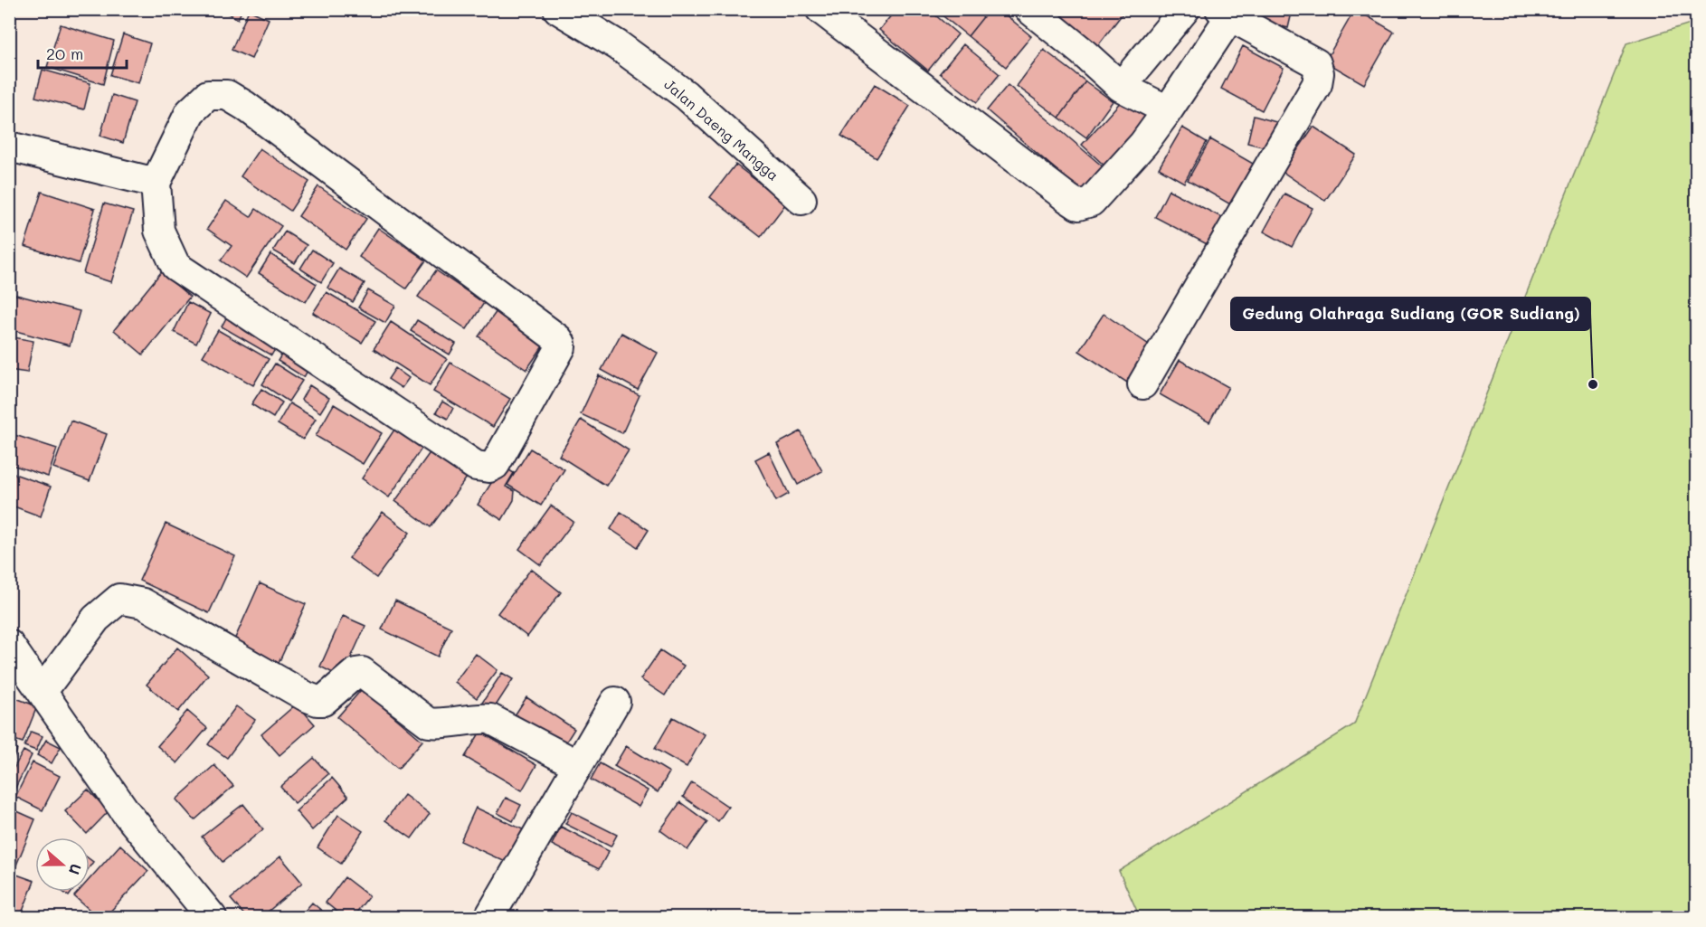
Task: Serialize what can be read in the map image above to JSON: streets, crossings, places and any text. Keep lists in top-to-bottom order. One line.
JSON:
{"streets":{"street":["Jalan Daeng Mangga"]},"places":["Gedung Olahraga Sudiang (GOR Sudiang)"],"scale_bar":"20 m","north":"right"}
